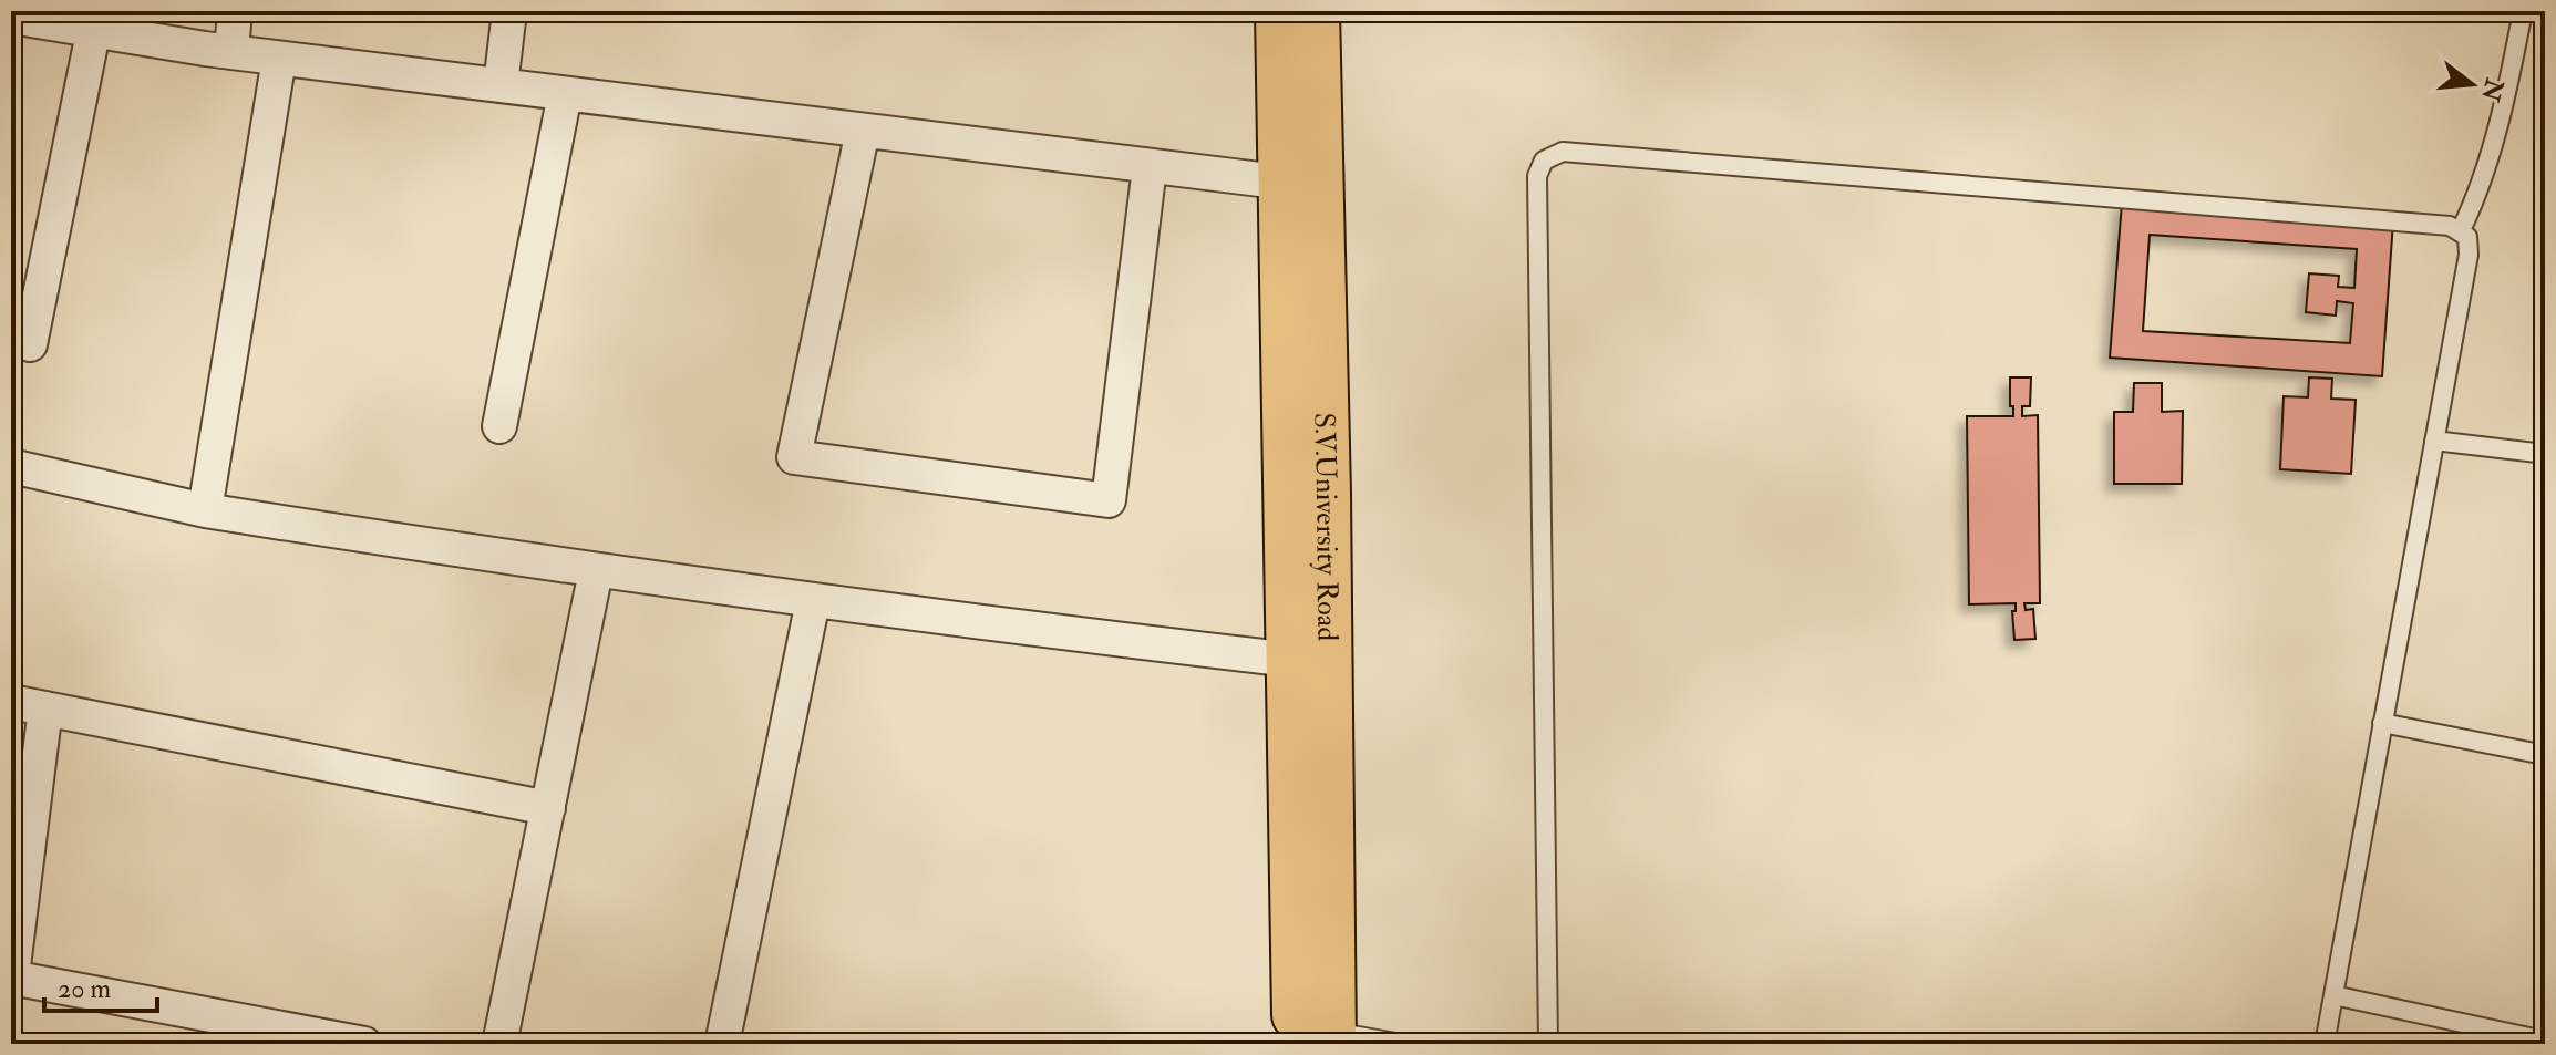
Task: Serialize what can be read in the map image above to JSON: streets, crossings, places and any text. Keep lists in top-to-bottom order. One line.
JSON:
{"streets":{"main road":["S.V.University Road"]},"scale_bar":"20 m","north":"right"}
